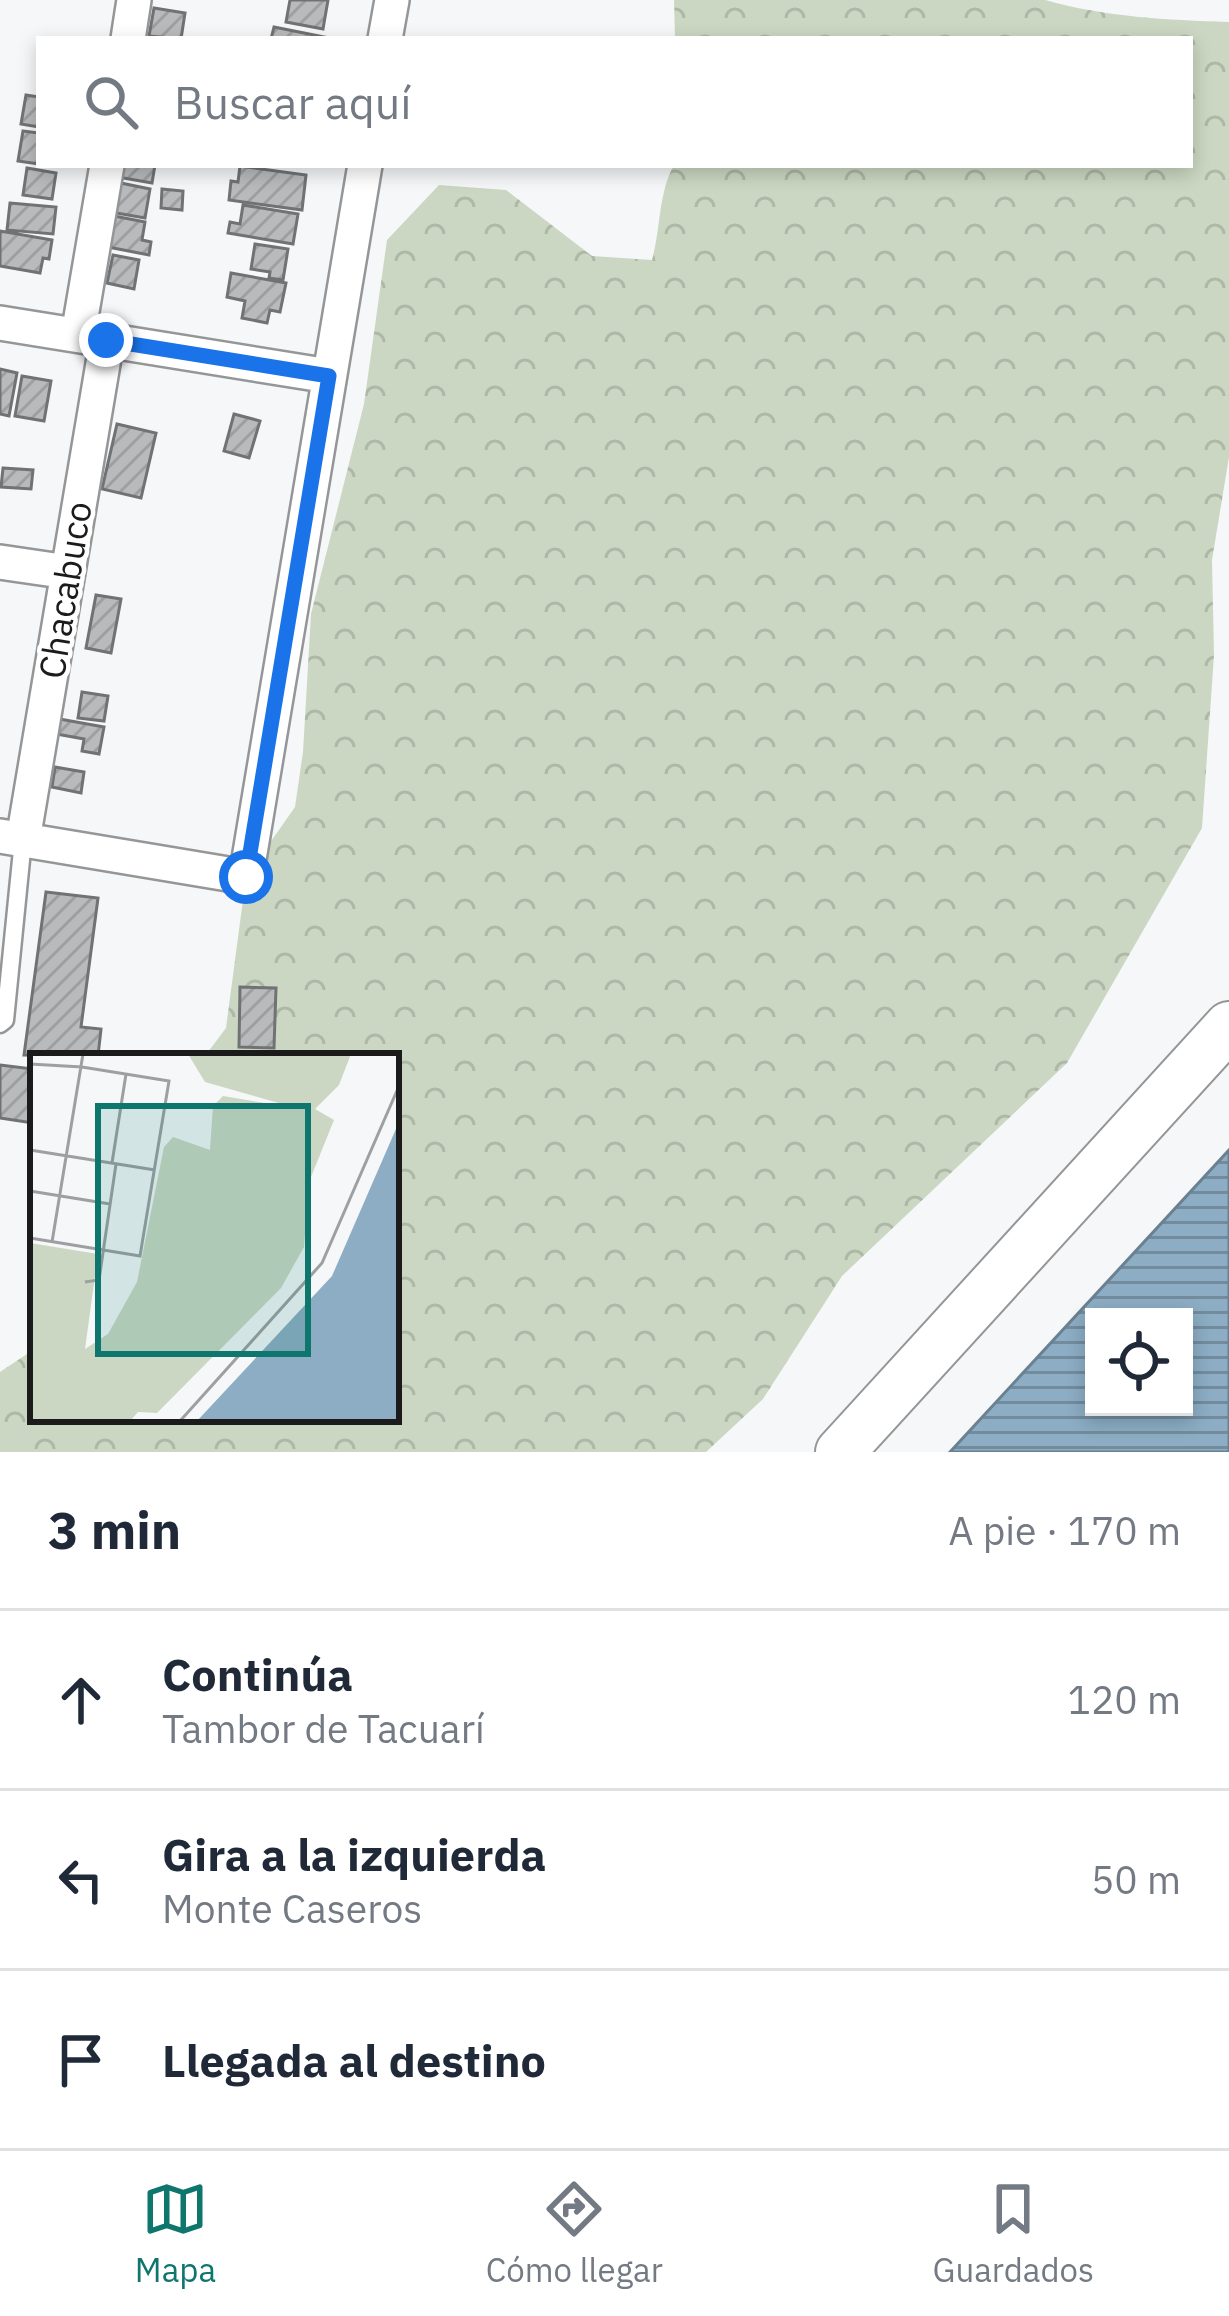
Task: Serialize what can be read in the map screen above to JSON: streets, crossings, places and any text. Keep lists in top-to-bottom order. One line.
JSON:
{"streets":{"street":["Chacabuco"]},"page":{"search":"Buscar aquí","heading":["3 min","A pie · 170 m"],"list":[["Continúa","Tambor de Tacuarí","120 m"],["Gira a la izquierda","Monte Caseros","50 m"],"Llegada al destino"],"nav":["Mapa","Cómo llegar","Guardados"]}}
